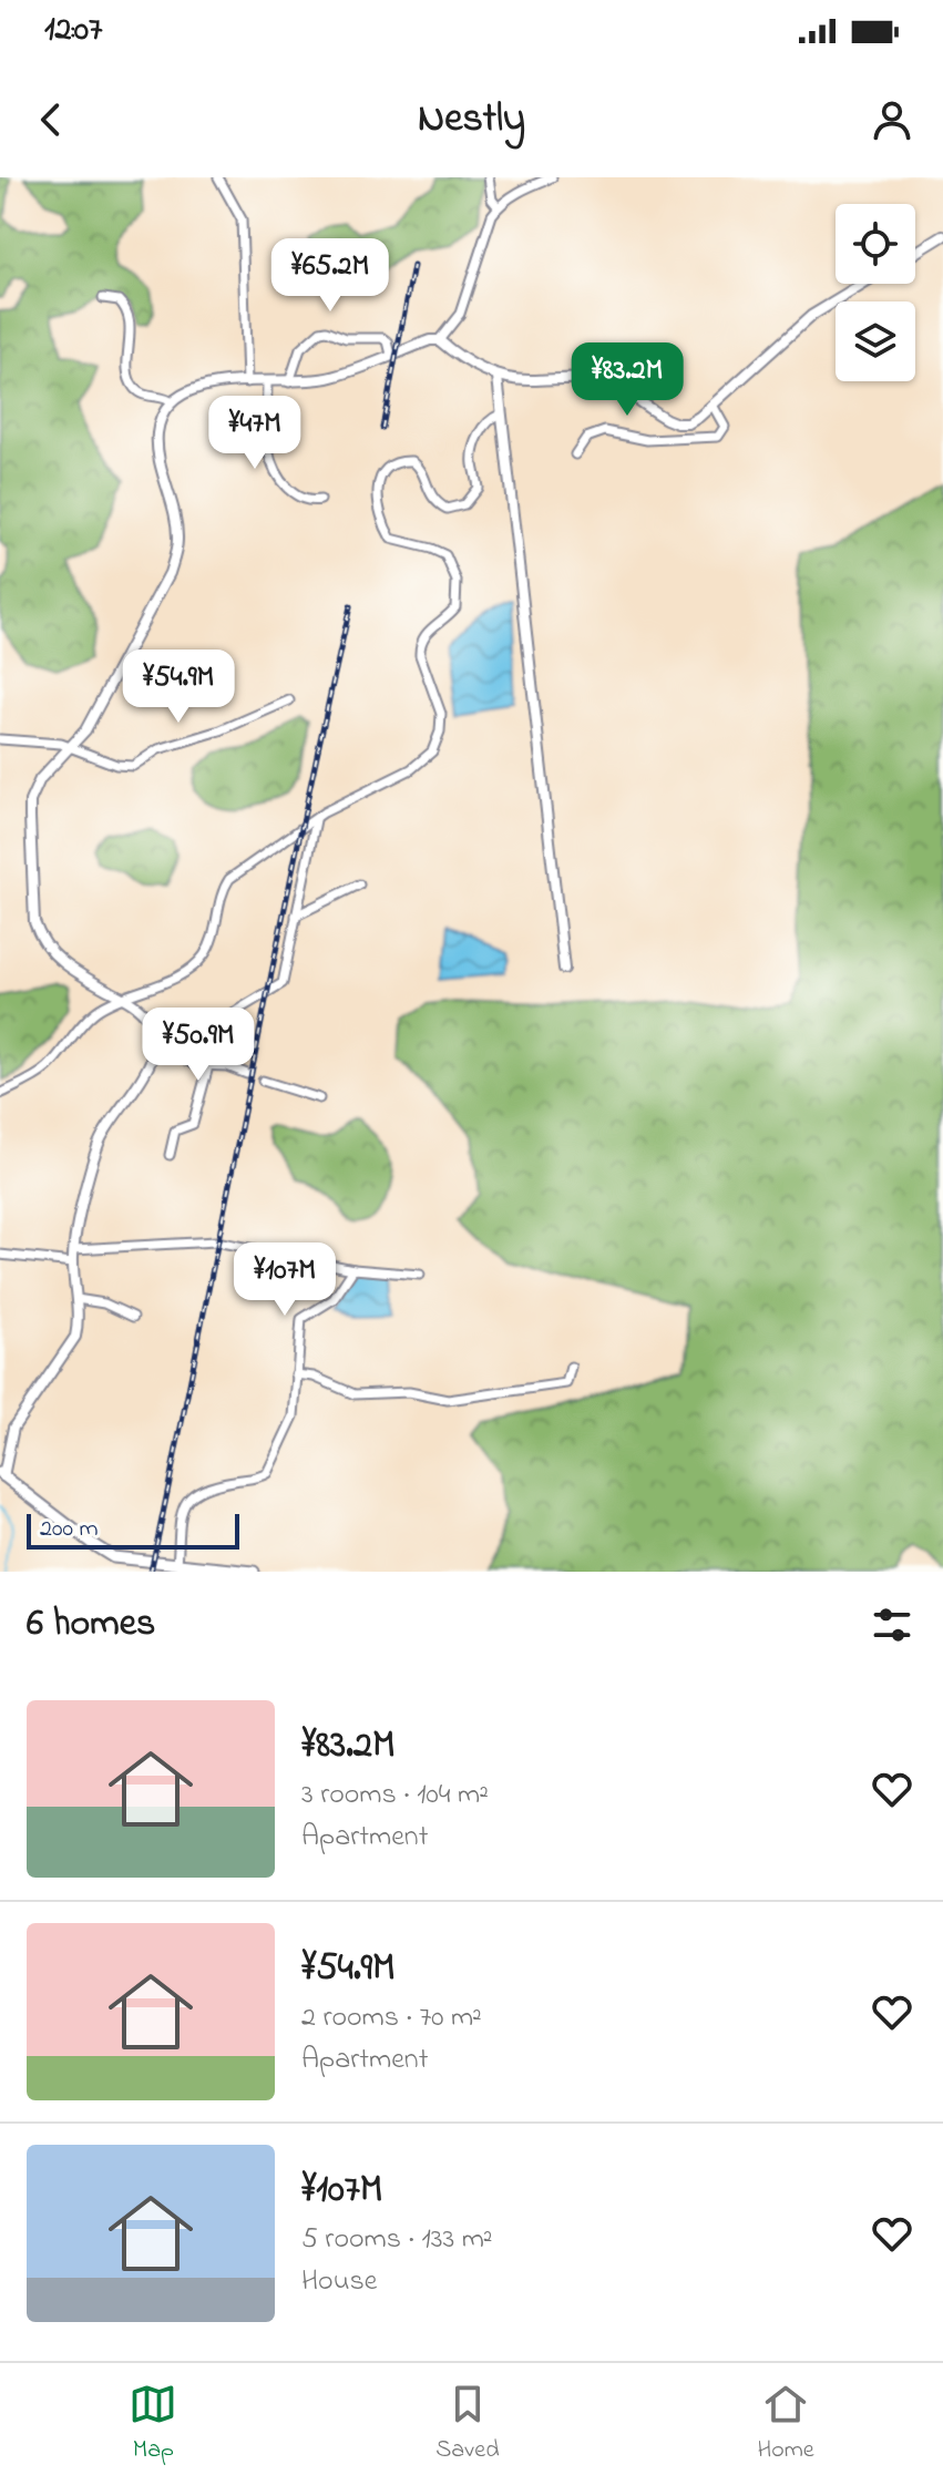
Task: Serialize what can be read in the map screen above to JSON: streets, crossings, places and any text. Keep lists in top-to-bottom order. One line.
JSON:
{"scale_bar":"200 m","page":{"status":"12:07","header":"Nestly","price":["¥65.2M","¥83.2M","¥47M","¥54.9M","¥50.9M","¥107M"],"scale":"200 m","heading":"6 homes","list":[{"name":"¥83.2M","note":"3 rooms · 104 m² · Apartment"},{"name":"¥54.9M","note":"2 rooms · 70 m² · Apartment"},{"name":"¥107M","note":"5 rooms · 133 m² · House"}],"tabs":["Map","Saved","Home"]}}
